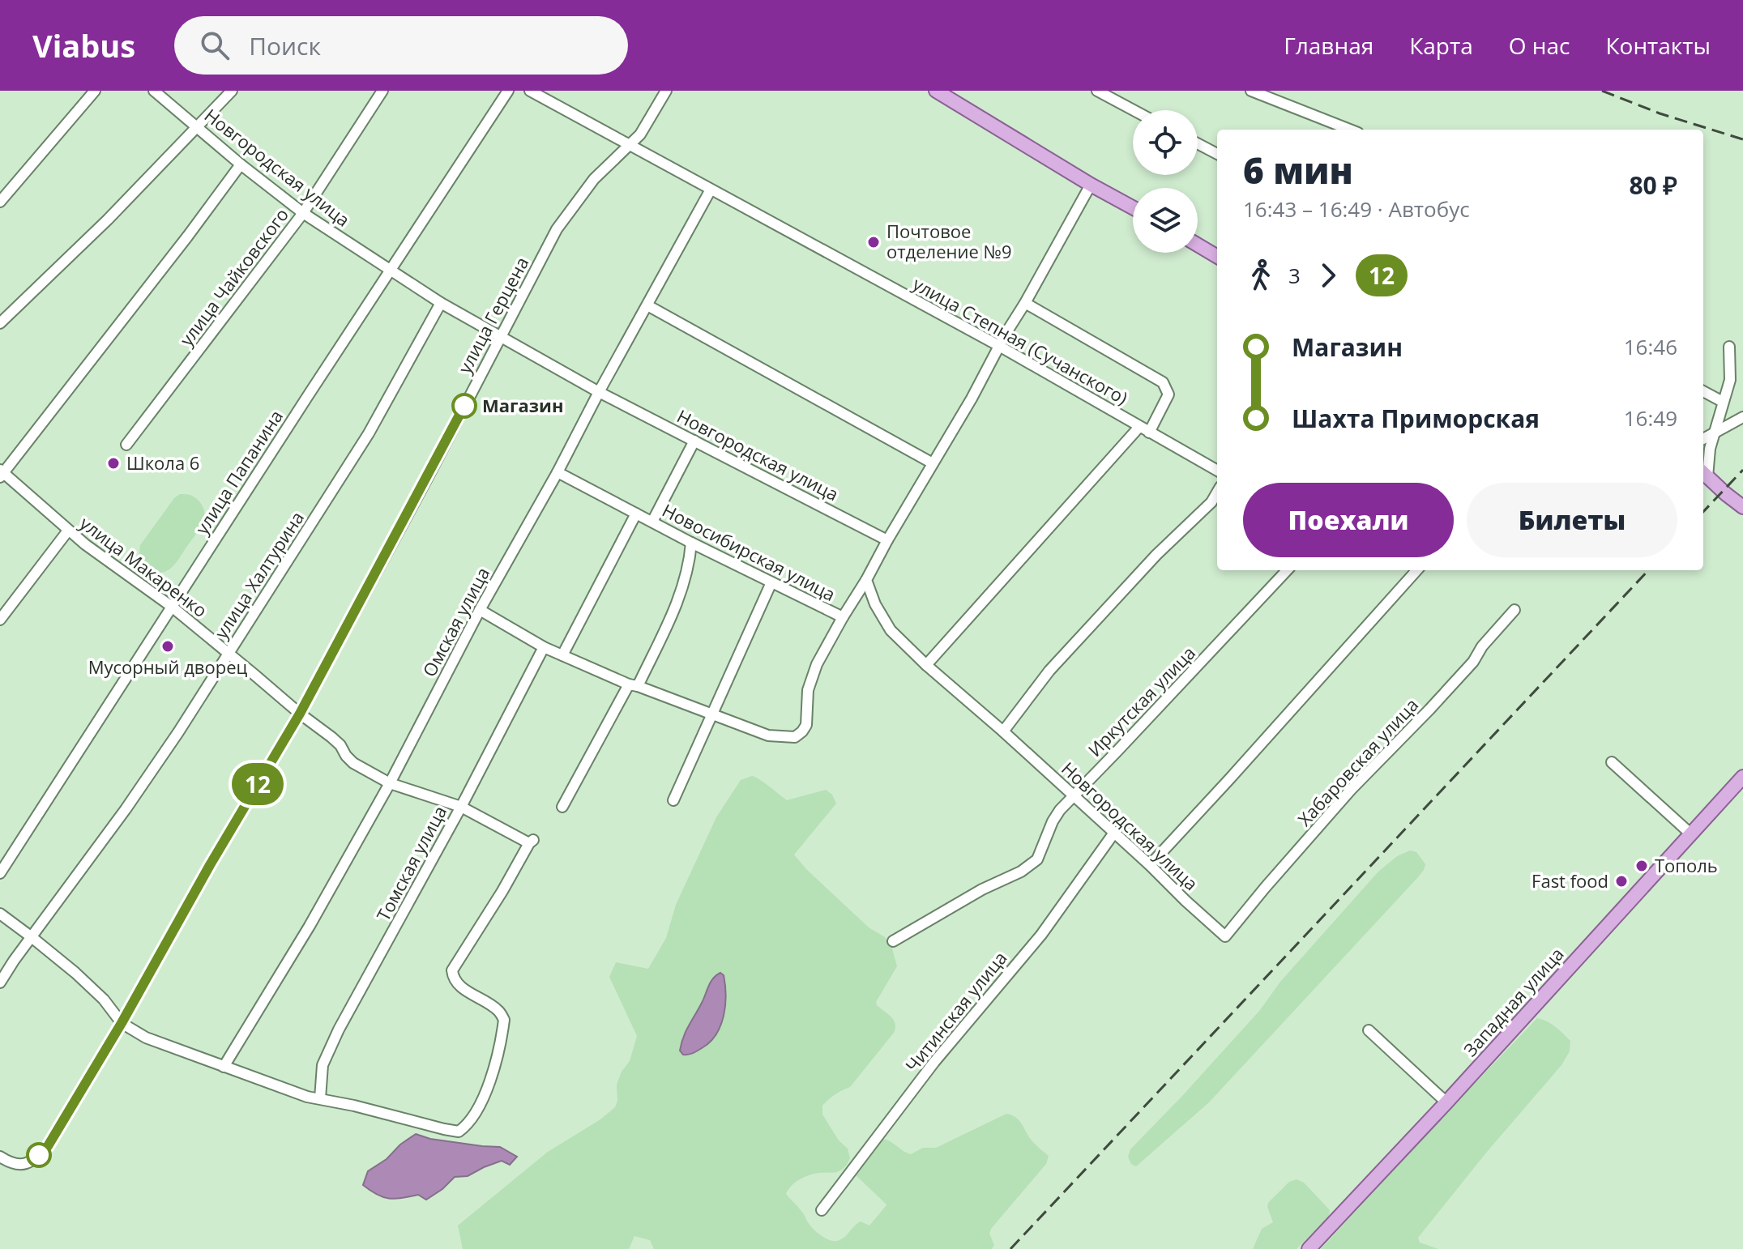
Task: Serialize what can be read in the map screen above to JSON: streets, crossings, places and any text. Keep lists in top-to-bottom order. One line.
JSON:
{"streets":{"main road":["Западная улица"],"street":["Новгородская улица","улица Чайковского","улица Герцена","улица Степная (Сучанского)","улица Папанина","Новосибирская улица","улица Макаренко","улица Халтурина","Омская улица","Иркутская улица","Хабаровская улица","Томская улица","Читинская улица"]},"crossings":[["Новгородская улица","улица Чайковского"],["Новгородская улица","улица Герцена"],["Новгородская улица","улица Папанина"],["Новгородская улица","улица Халтурина"],["Новгородская улица","Омская улица"],["Новгородская улица","Иркутская улица"],["Новгородская улица","Хабаровская улица"],["Новгородская улица","Читинская улица"],["улица Герцена","улица Степная (Сучанского)"],["улица Герцена","улица Макаренко"],["улица Степная (Сучанского)","Омская улица"],["улица Папанина","улица Макаренко"],["Новосибирская улица","Омская улица"],["улица Макаренко","улица Халтурина"],["улица Макаренко","Омская улица"],["улица Макаренко","Томская улица"]],"places":["Почтовое отделение №9","Магазин","Школа 6","Мусорный дворец","Тополь","Fast food"],"lines":["bus line 12"],"page":{"header":"Viabus","search":"Поиск","nav":["Главная","Карта","О нас","Контакты"],"on_map":"12","heading":["6 мин","16:43 – 16:49 · Автобус","80 ₽"],"legs":["3","12"],"list":[{"name":"Магазин","value":"16:46"},{"name":"Шахта Приморская","value":"16:49"}],"buttons":["Поехали","Билеты"]}}
